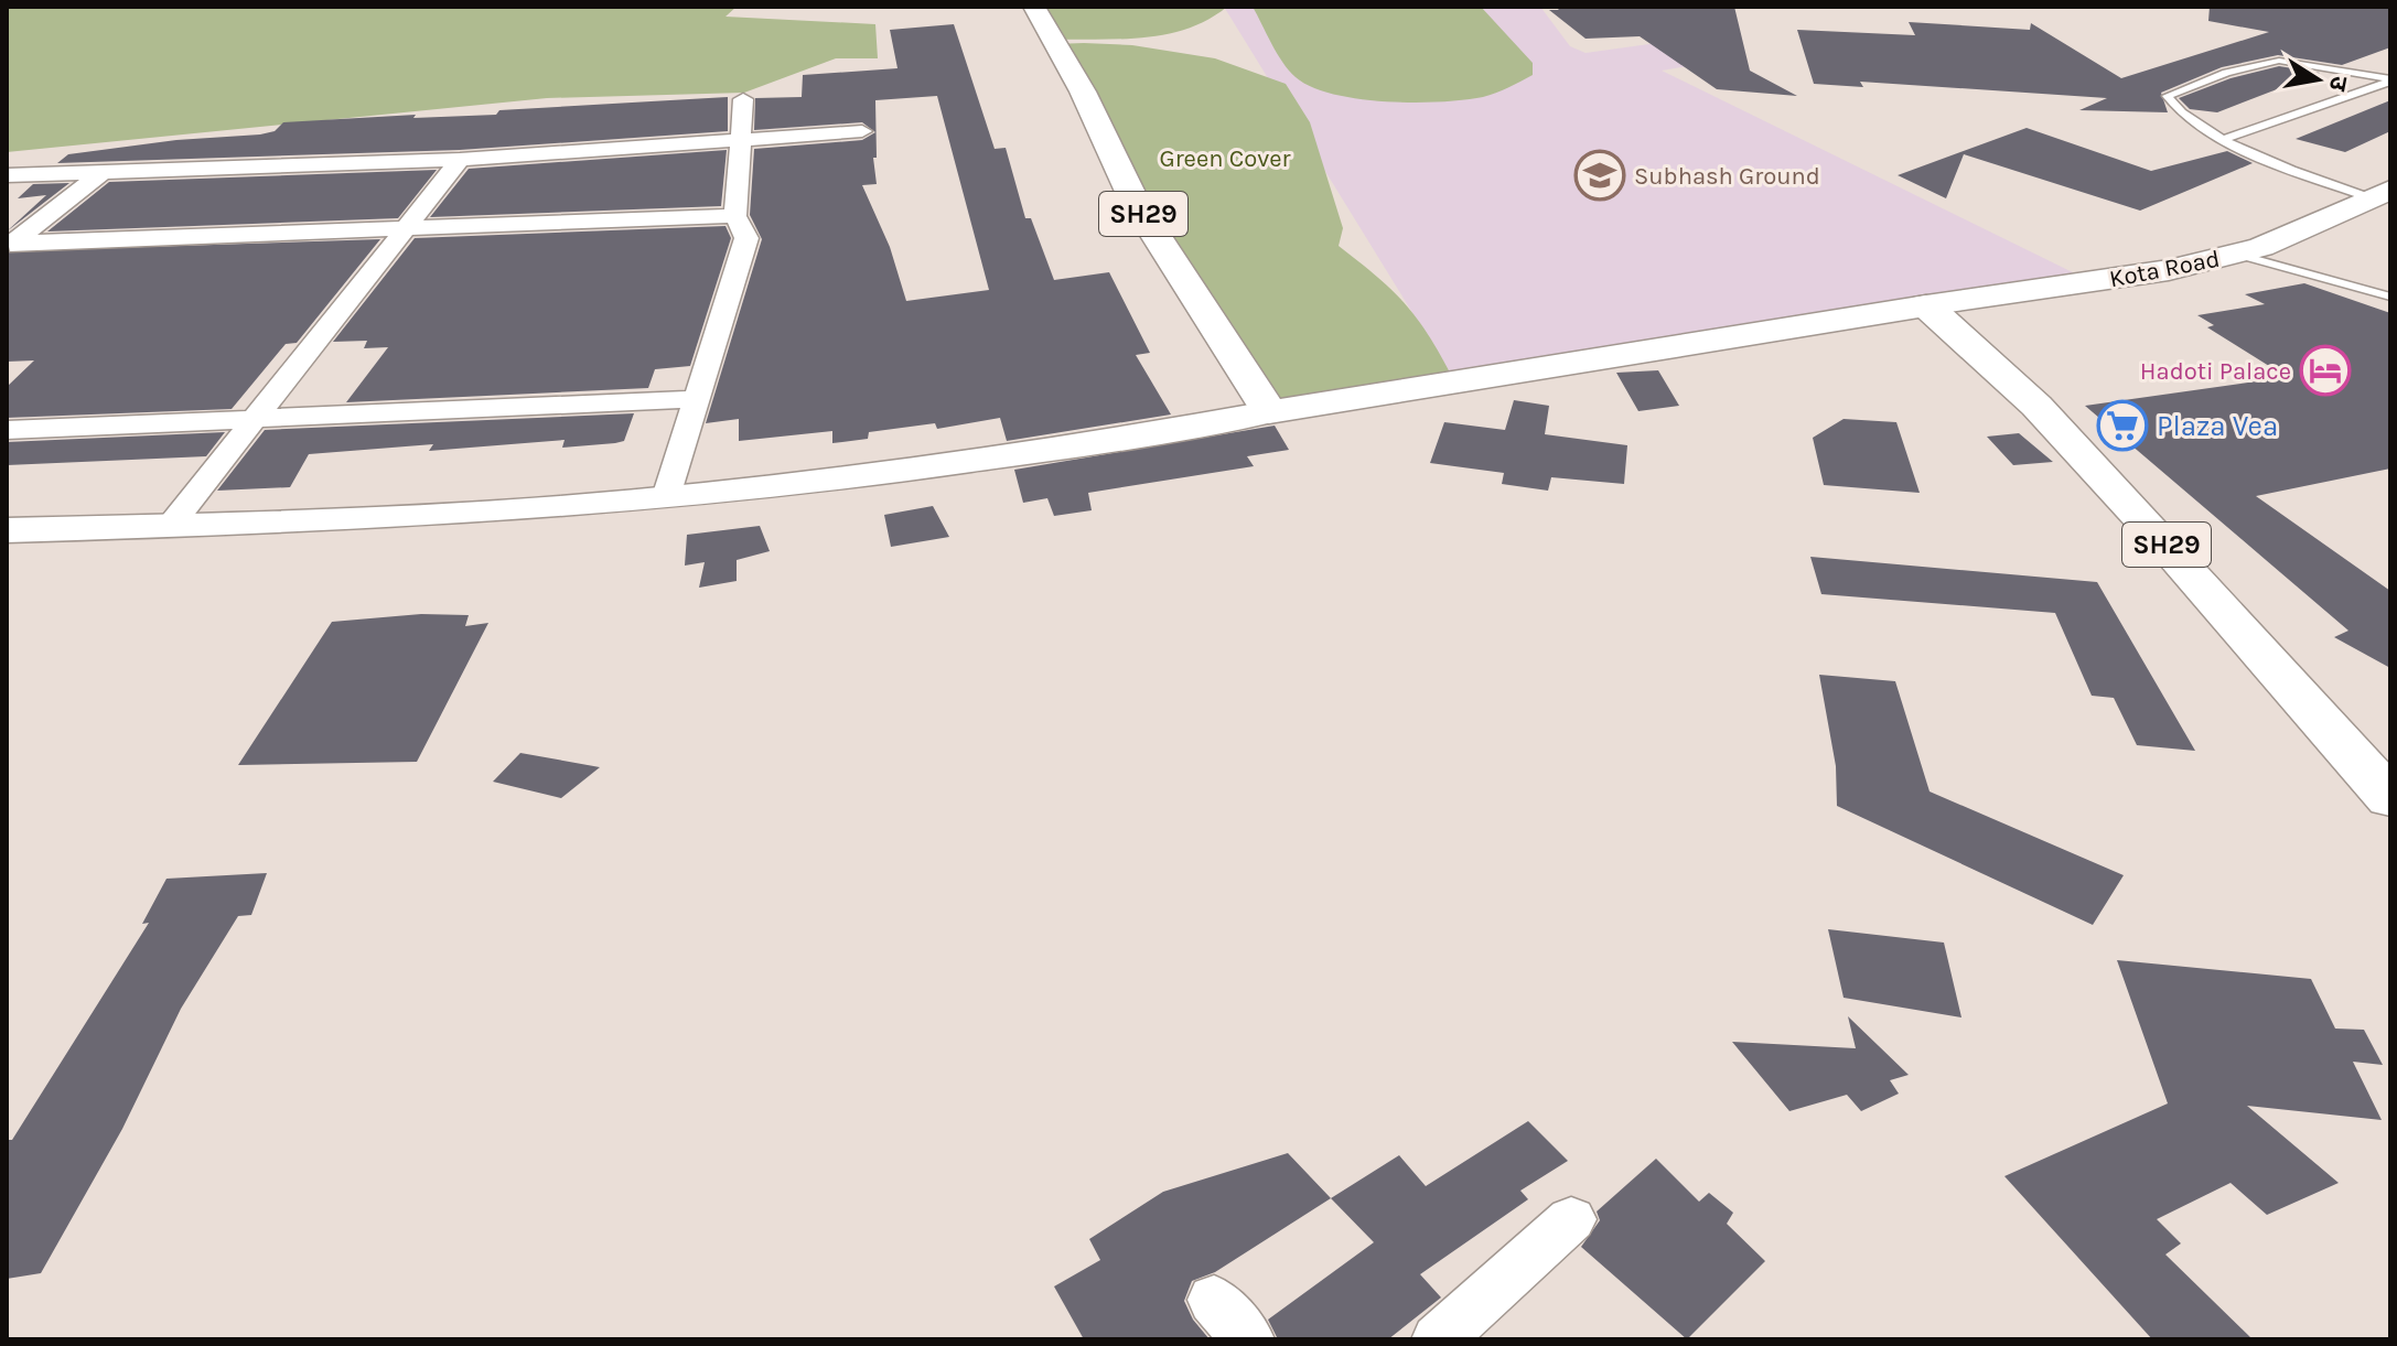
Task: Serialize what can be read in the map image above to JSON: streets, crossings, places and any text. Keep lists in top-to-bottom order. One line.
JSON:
{"streets":{"main road":["SH29","Kota Road"]},"crossings":[["SH29","Kota Road"]],"parks":["Green Cover"],"places":{"school or university":["Subhash Ground"],"hotel":["Hadoti Palace"],"supermarket":["Plaza Vea"]},"north":"right"}
